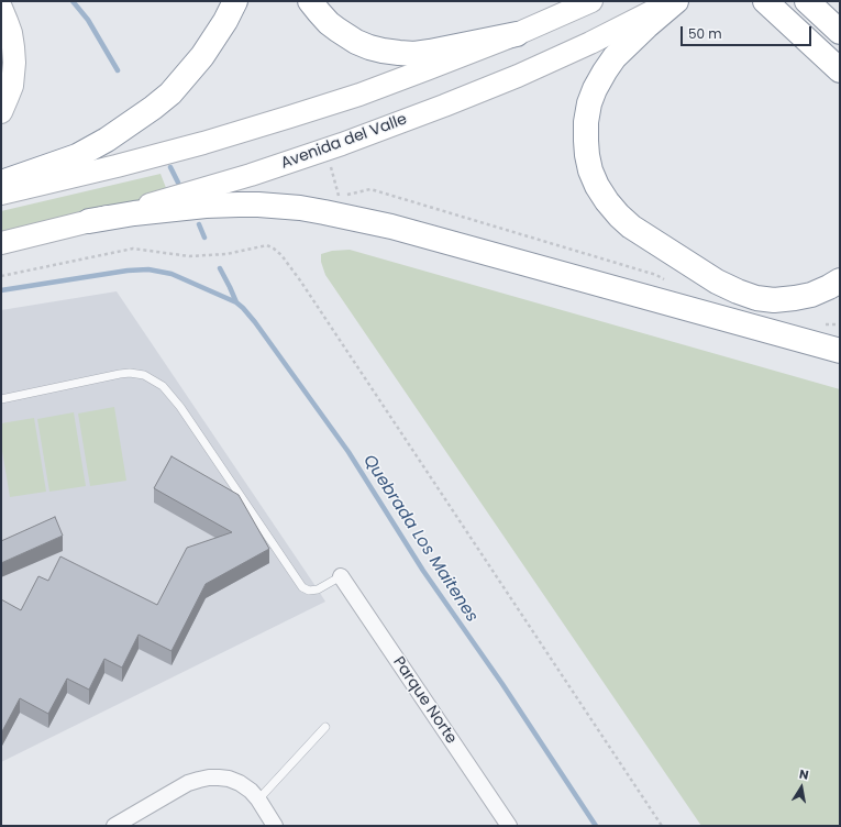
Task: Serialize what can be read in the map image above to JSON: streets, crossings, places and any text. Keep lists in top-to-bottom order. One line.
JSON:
{"streets":{"street":["Avenida del Valle","Parque Norte"]},"water":["Quebrada Los Maitenes"],"scale_bar":"50 m","north":"top"}
